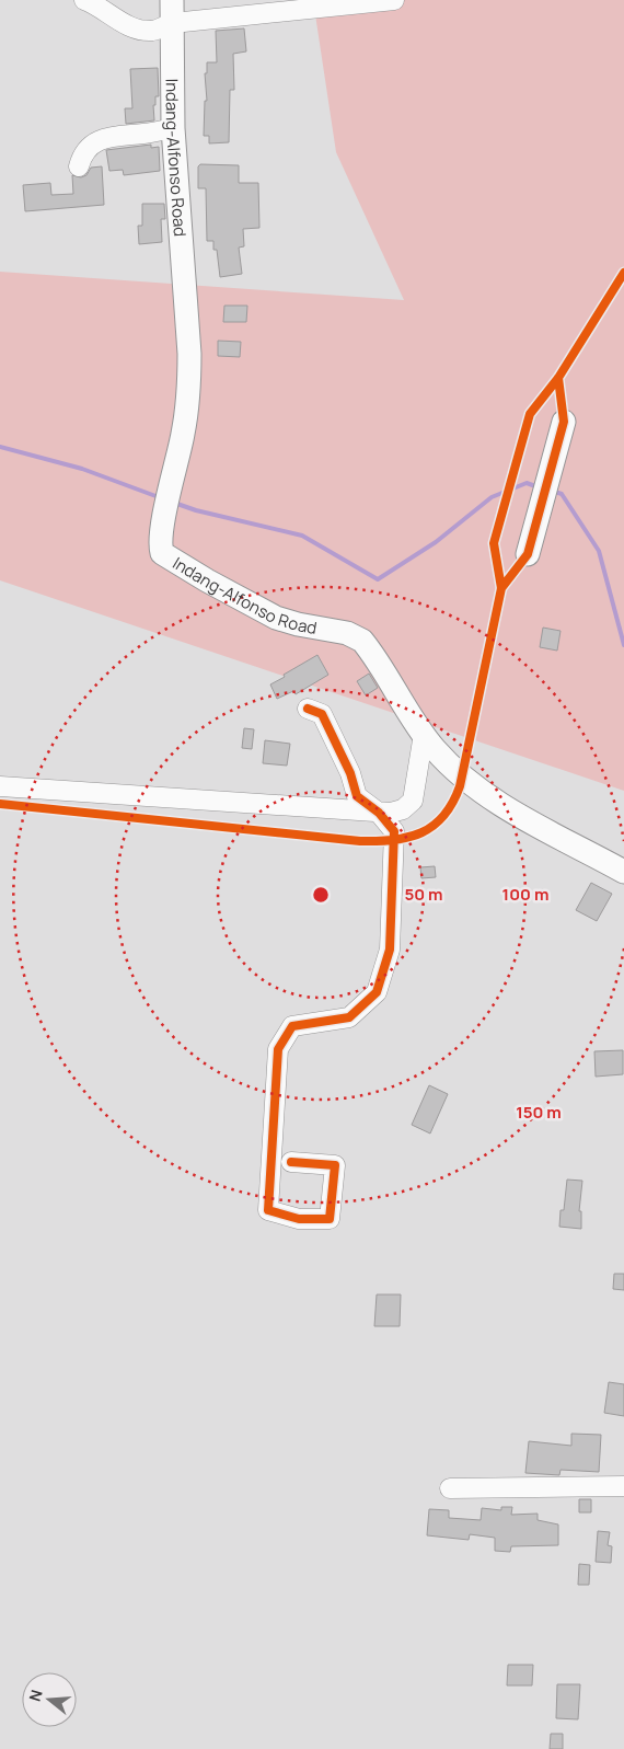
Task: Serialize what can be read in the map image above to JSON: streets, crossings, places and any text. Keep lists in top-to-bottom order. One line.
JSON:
{"streets":{"main road":["Indang-Alfonso Road"]},"north":"left","rings":["50 m","100 m","150 m"]}
